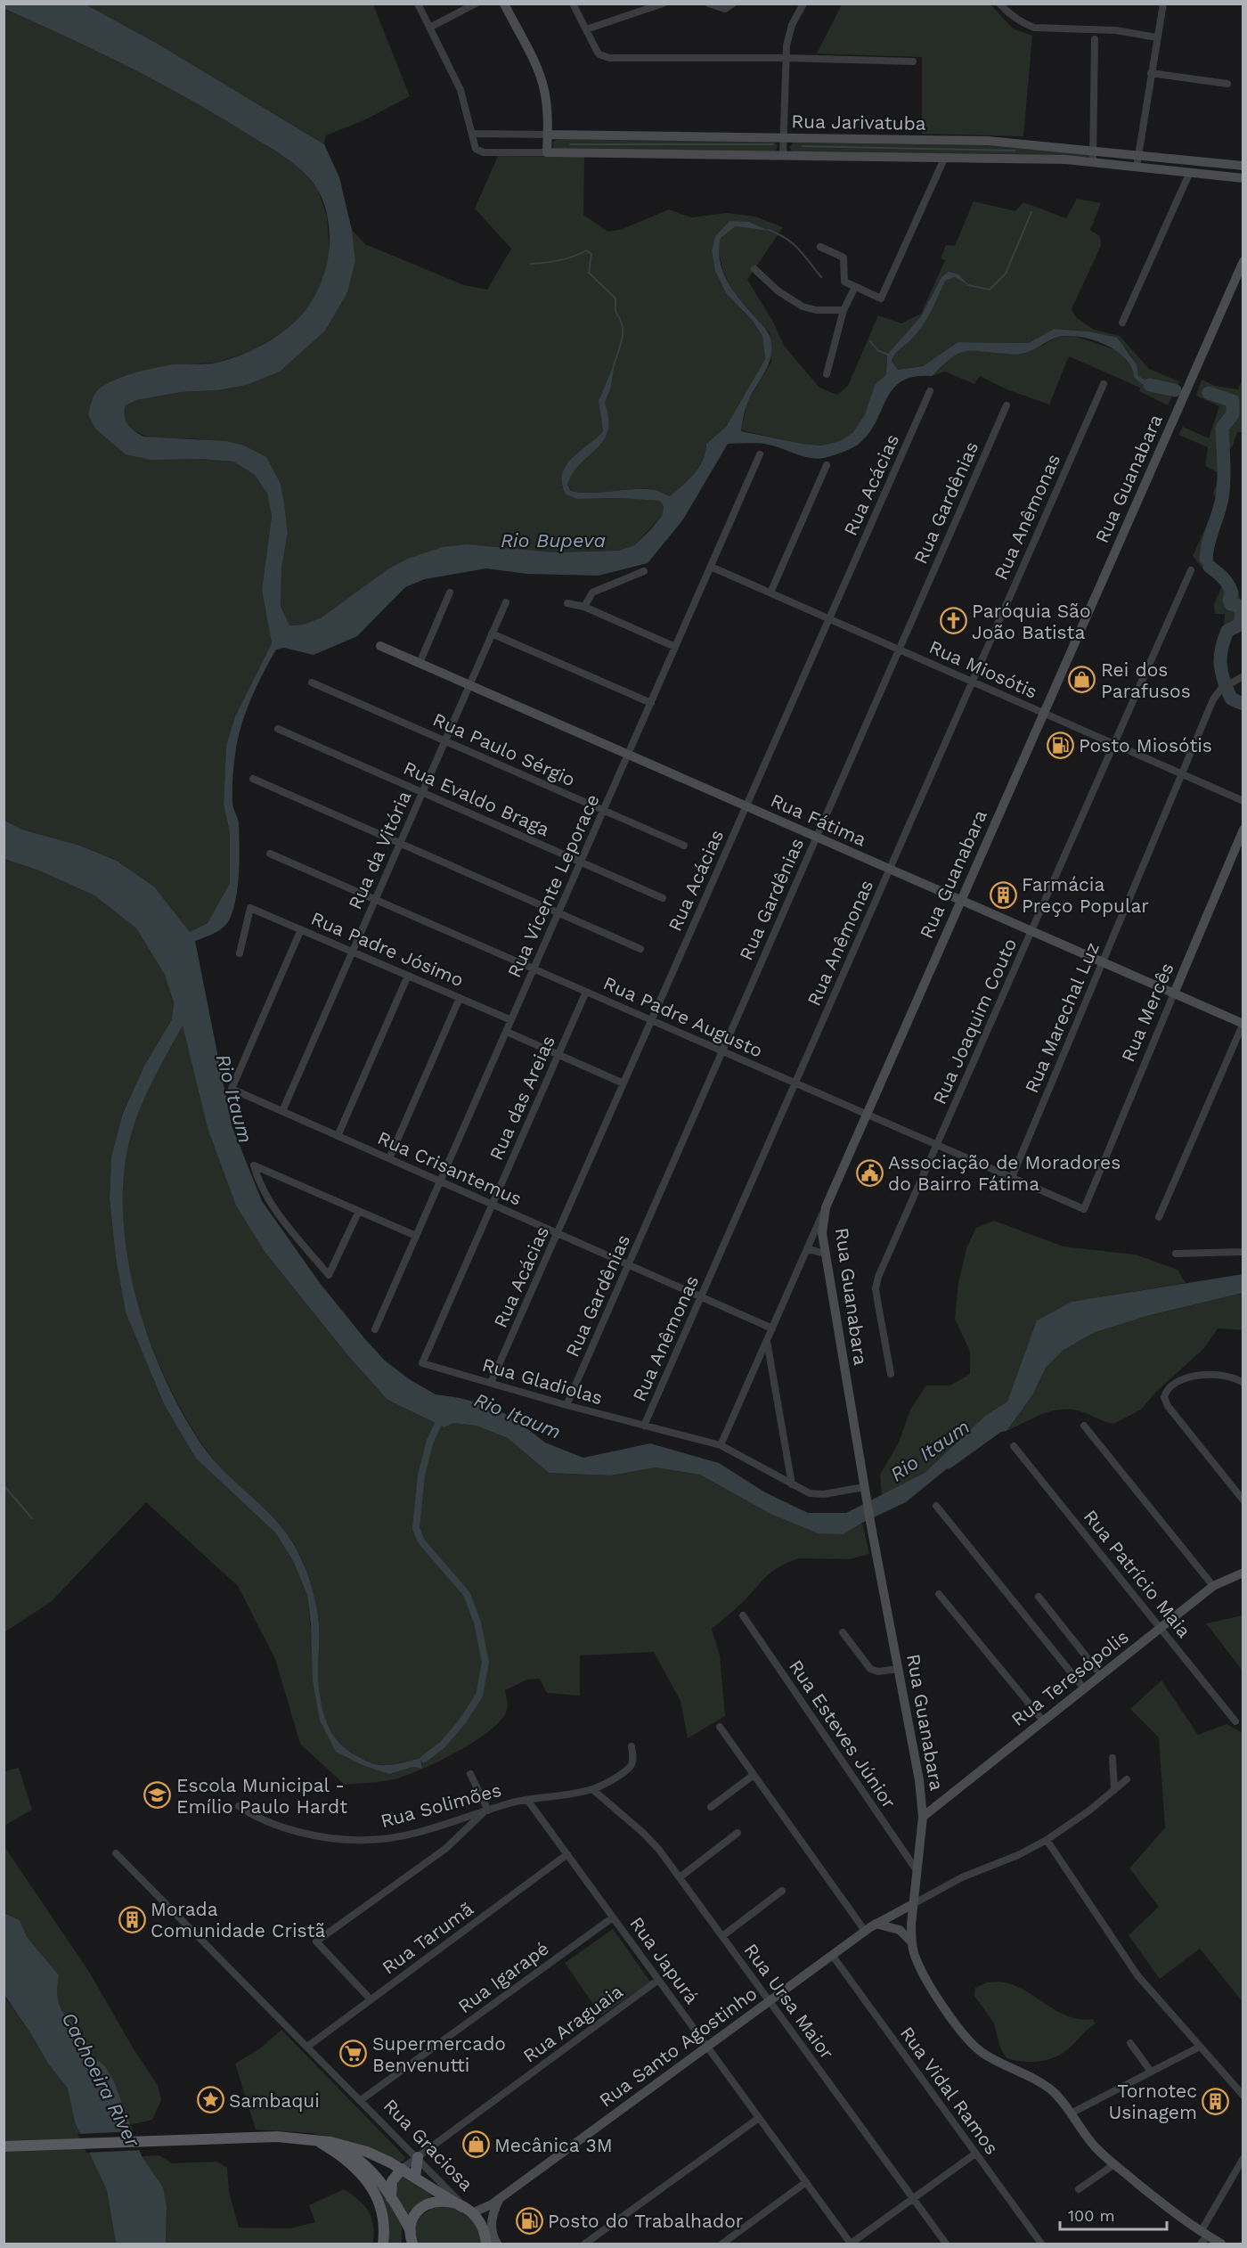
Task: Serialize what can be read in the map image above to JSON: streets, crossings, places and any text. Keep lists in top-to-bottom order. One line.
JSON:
{"streets":{"main road":["Rua Jarivatuba","Rua Guanabara","Rua Fátima","Rua Mercês","Rua Teresópolis","Rua Santo Agostinho"],"street":["Rua Acácias","Rua Gardênias","Rua Anêmonas","Rua Miosótis","Rua Paulo Sérgio","Rua Evaldo Braga","Rua da Vitória","Rua Vicente Leporace","Rua Padre Jósimo","Rua Padre Augusto","Rua Marechal Luz","Rua Joaquim Couto","Rua das Areias","Rua Crisantemus","Rua Gladiolas","Rua Patrício Maia","Rua Esteves Júnior","Rua Solimões","Rua Tarumã","Rua Japurá","Rua Igarapé","Rua Ursa Maior","Rua Araguaia","Rua Vidal Ramos","Rua Graciosa"]},"crossings":[["Rua Guanabara","Rua Miosótis"],["Rua Guanabara","Rua Fátima"],["Rua Guanabara","Rua Padre Augusto"],["Rua Guanabara","Rua Gladiolas"],["Rua Guanabara","Rua Teresópolis"],["Rua Guanabara","Rua Esteves Júnior"],["Rua Guanabara","Rua Santo Agostinho"],["Rua Acácias","Rua Miosótis"],["Rua Acácias","Rua Fátima"],["Rua Acácias","Rua Padre Augusto"],["Rua Acácias","Rua Crisantemus"],["Rua Acácias","Rua Gladiolas"],["Rua Gardênias","Rua Miosótis"],["Rua Gardênias","Rua Fátima"],["Rua Gardênias","Rua Padre Augusto"],["Rua Gardênias","Rua Crisantemus"],["Rua Gardênias","Rua Gladiolas"],["Rua Anêmonas","Rua Miosótis"],["Rua Anêmonas","Rua Fátima"],["Rua Anêmonas","Rua Padre Augusto"],["Rua Anêmonas","Rua Crisantemus"],["Rua Anêmonas","Rua Gladiolas"],["Rua Miosótis","Rua Vicente Leporace"],["Rua Miosótis","Rua Marechal Luz"],["Rua Miosótis","Rua Joaquim Couto"],["Rua Paulo Sérgio","Rua da Vitória"],["Rua Paulo Sérgio","Rua Vicente Leporace"],["Rua Evaldo Braga","Rua da Vitória"],["Rua Evaldo Braga","Rua Vicente Leporace"],["Rua Fátima","Rua da Vitória"],["Rua Fátima","Rua Vicente Leporace"],["Rua Fátima","Rua Mercês"],["Rua Fátima","Rua Marechal Luz"],["Rua Fátima","Rua Joaquim Couto"],["Rua da Vitória","Rua Padre Jósimo"],["Rua da Vitória","Rua Padre Augusto"],["Rua da Vitória","Rua Crisantemus"],["Rua Vicente Leporace","Rua Padre Jósimo"],["Rua Vicente Leporace","Rua Padre Augusto"],["Rua Vicente Leporace","Rua Crisantemus"],["Rua Padre Jósimo","Rua Crisantemus"],["Rua Mercês","Rua Padre Augusto"],["Rua Padre Augusto","Rua Marechal Luz"],["Rua Padre Augusto","Rua Joaquim Couto"],["Rua Padre Augusto","Rua das Areias"],["Rua das Areias","Rua Crisantemus"],["Rua das Areias","Rua Gladiolas"],["Rua Patrício Maia","Rua Teresópolis"],["Rua Solimões","Rua Japurá"],["Rua Solimões","Rua Ursa Maior"],["Rua Tarumã","Rua Japurá"],["Rua Tarumã","Rua Graciosa"],["Rua Japurá","Rua Igarapé"],["Rua Japurá","Rua Araguaia"],["Rua Japurá","Rua Santo Agostinho"],["Rua Igarapé","Rua Graciosa"],["Rua Ursa Maior","Rua Santo Agostinho"],["Rua Araguaia","Rua Graciosa"],["Rua Santo Agostinho","Rua Vidal Ramos"],["Rua Santo Agostinho","Rua Graciosa"]],"water":["Rio Bupeva","Rio Itaum","Cachoeira River"],"places":{"church":["Paróquia São João Batista"],"shop":["Rei dos Parafusos","Mecânica 3M"],"fuel station":["Posto Miosótis","Posto do Trabalhador"],"building":["Farmácia Preço Popular","Morada Comunidade Cristã","Tornotec Usinagem"],"public building":["Associação de Moradores do Bairro Fátima"],"school or university":["Escola Municipal - Emílio Paulo Hardt"],"supermarket":["Supermercado Benvenutti"],"place":["Sambaqui"]},"scale_bar":"100 m"}
